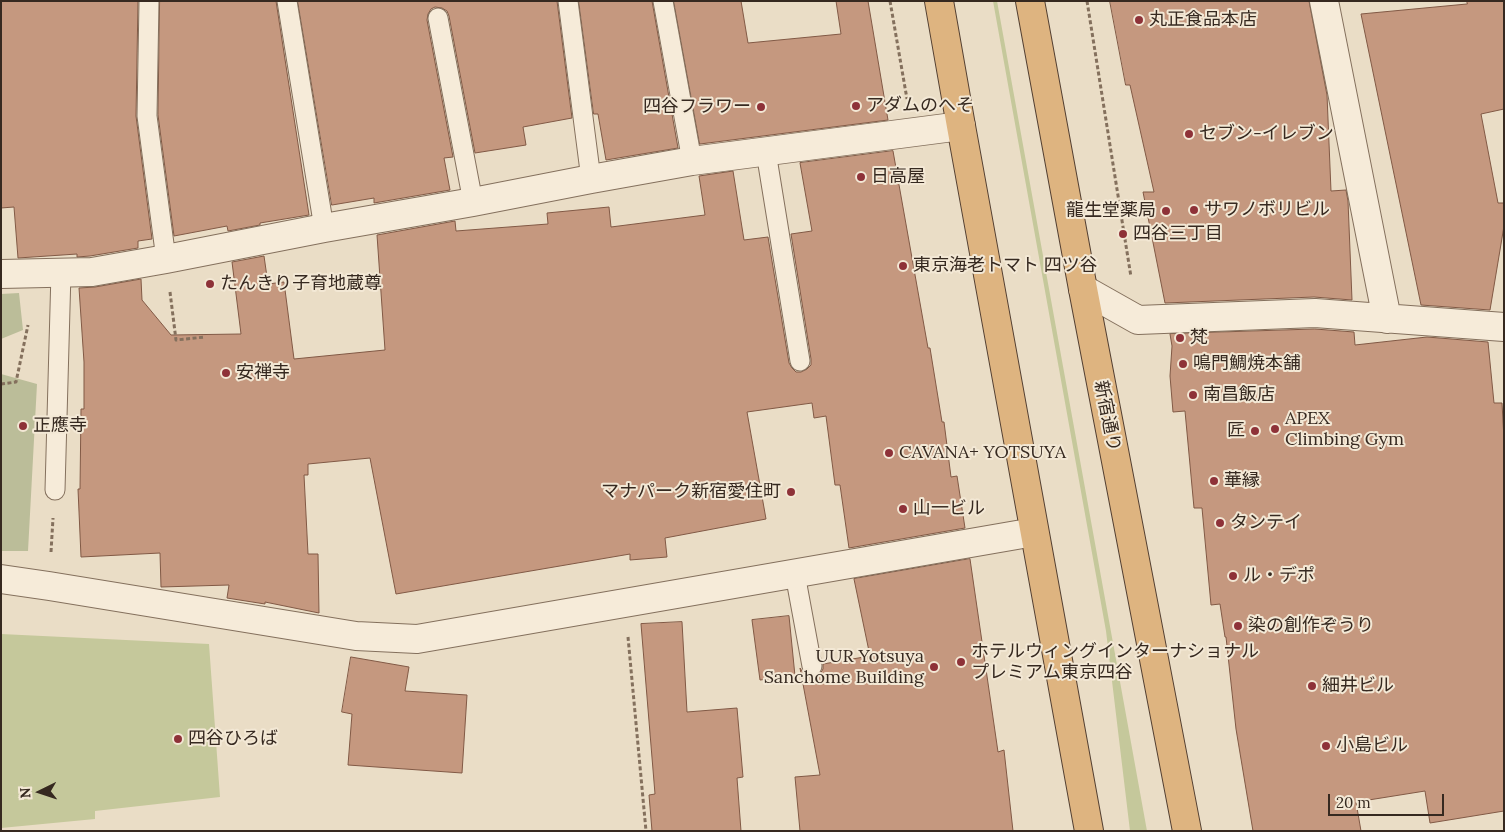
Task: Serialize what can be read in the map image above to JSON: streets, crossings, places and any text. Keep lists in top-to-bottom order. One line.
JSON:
{"streets":{"highway":["新宿通り"]},"places":["丸正食品本店","アダムのへそ","四谷フラワー","セブン-イレブン","日高屋","サワノボリビル","龍生堂薬局","四谷三丁目","東京海老トマト 四ツ谷","たんきり子育地蔵尊","梵","鳴門鯛焼本舗","安禅寺","南昌飯店","正應寺","APEX Climbing Gym","匠","CAVANA+ YOTSUYA","華縁","マナパーク新宿愛住町","山一ビル","タンテイ","ル・デポ","染の創作ぞうり","ホテルウィングインターナショナル プレミアム東京四谷","UUR Yotsuya Sanchome Building","細井ビル","四谷ひろば","小島ビル"],"scale_bar":"20 m","north":"left"}
